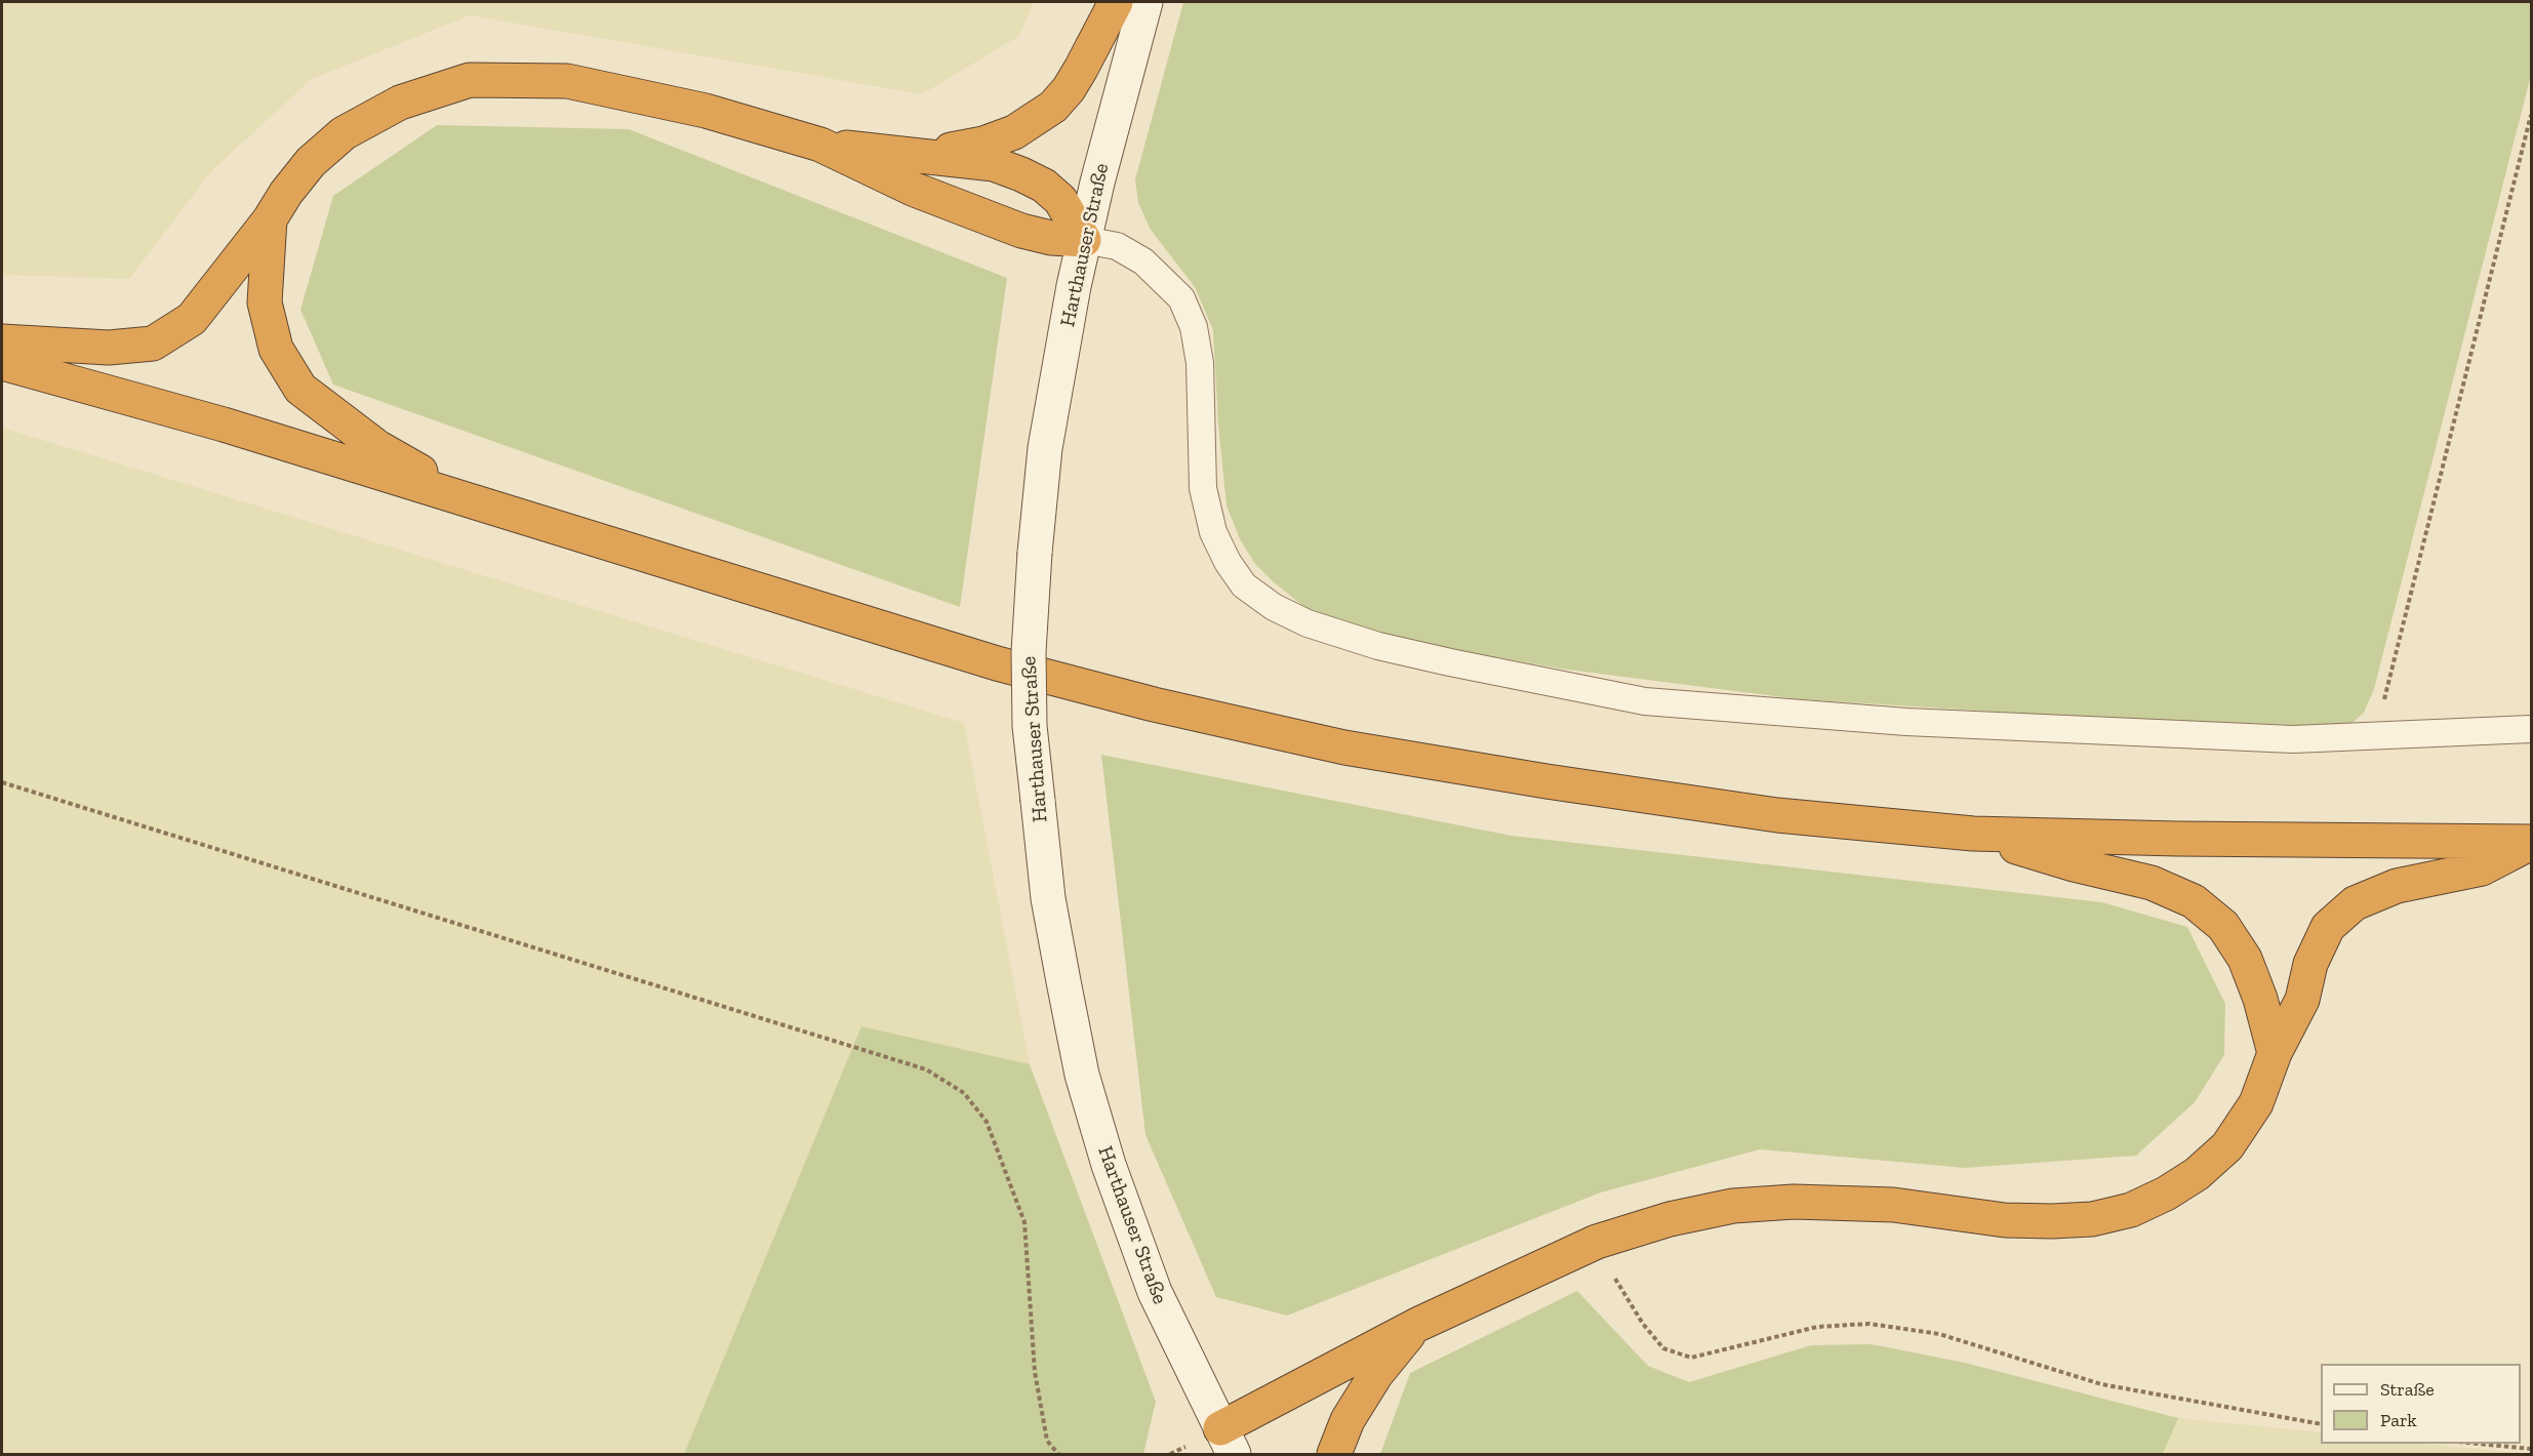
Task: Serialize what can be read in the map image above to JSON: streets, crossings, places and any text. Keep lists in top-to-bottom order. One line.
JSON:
{"streets":{"main road":["Harthauser Straße"]},"legend":["Straße","Park"]}
